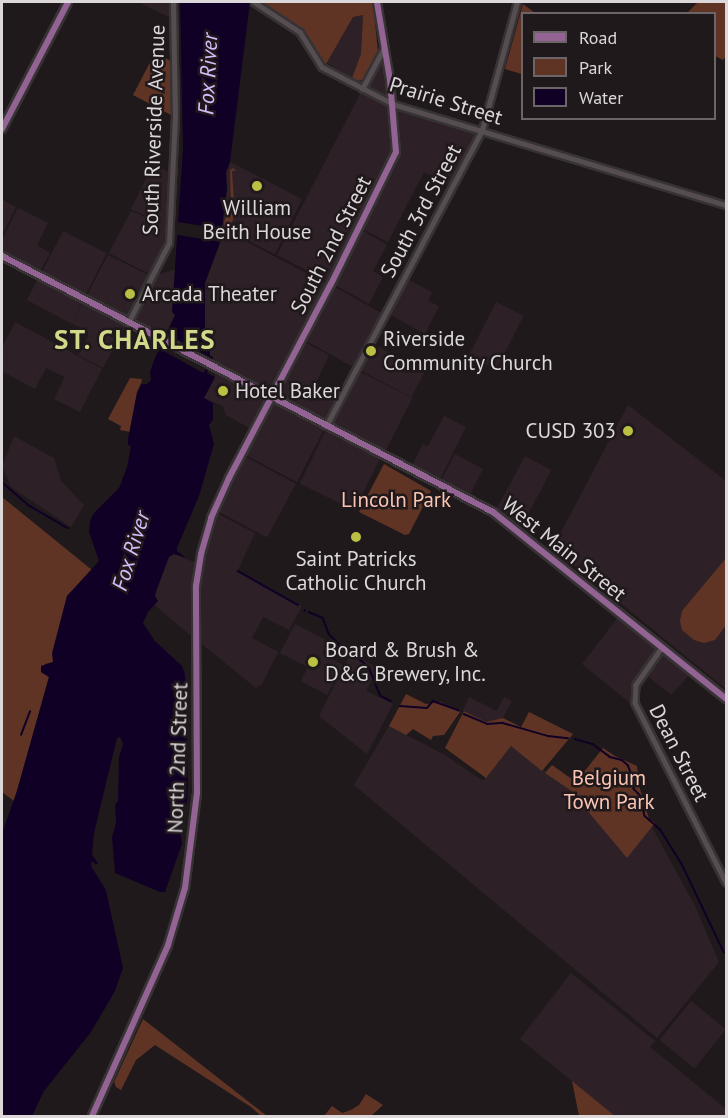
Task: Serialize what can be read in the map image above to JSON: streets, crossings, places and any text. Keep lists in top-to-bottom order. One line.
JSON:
{"streets":{"main road":["South 2nd Street","West Main Street","North 2nd Street"],"street":["Prairie Street","South Riverside Avenue","South 3rd Street","Dean Street"]},"crossings":[["Prairie Street","South 3rd Street"],["Prairie Street","South 2nd Street"],["South Riverside Avenue","West Main Street"],["South 3rd Street","West Main Street"],["South 2nd Street","West Main Street"],["South 2nd Street","North 2nd Street"],["West Main Street","Dean Street"],["West Main Street","North 2nd Street"]],"districts":["ST. CHARLES"],"water":["Fox River"],"parks":["Lincoln Park","Belgium Town Park"],"places":["William Beith House","Arcada Theater","Riverside Community Church","Hotel Baker","CUSD 303","Saint Patricks Catholic Church","Board & Brush & D&G Brewery, Inc."],"legend":["Road","Park","Water"]}
